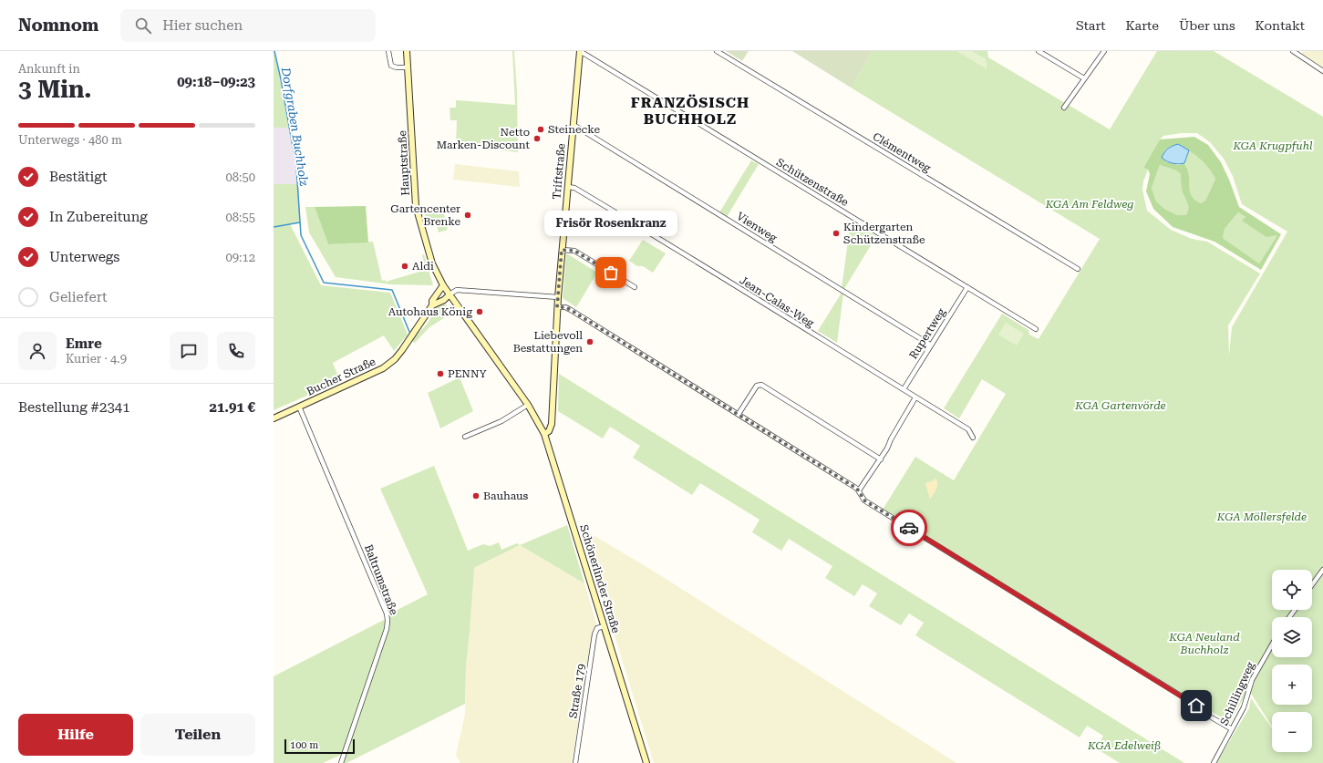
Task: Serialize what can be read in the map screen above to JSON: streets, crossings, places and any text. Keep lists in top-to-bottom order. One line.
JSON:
{"streets":{"main road":["Hauptstraße","Triftstraße","Bucher Straße","Schönerlinder Straße"],"street":["Clémentweg","Schützenstraße","Vienweg","Jean-Calas-Weg","Rupertweg","Baltrumstraße","Straße 179","Schillingweg"]},"crossings":[["Hauptstraße","Bucher Straße"],["Hauptstraße","Schönerlinder Straße"],["Triftstraße","Schützenstraße"],["Triftstraße","Vienweg"],["Triftstraße","Jean-Calas-Weg"],["Triftstraße","Schönerlinder Straße"],["Schützenstraße","Rupertweg"],["Vienweg","Rupertweg"],["Jean-Calas-Weg","Rupertweg"],["Bucher Straße","Schönerlinder Straße"],["Bucher Straße","Baltrumstraße"],["Schönerlinder Straße","Straße 179"]],"districts":["FRANZÖSISCH BUCHHOLZ"],"water":["Dorfgraben Buchholz"],"parks":["KGA Krugpfuhl","KGA Am Feldweg","KGA Gartenvörde","KGA Möllersfelde","KGA Neuland Buchholz","KGA Edelweiß"],"places":["Steinecke","Netto Marken-Discount","Gartencenter Brenke","Kindergarten Schützenstraße","Aldi","Frisör Rosenkranz","Autohaus König","Liebevoll Bestattungen","PENNY","Bauhaus"],"scale_bar":"100 m","page":{"header":"Nomnom","search":"Hier suchen","nav":["Start","Karte","Über uns","Kontakt"],"heading":["3 Min.","Ankunft in","09:18–09:23"],"panel":["Emre","Kurier · 4.9","Bestellung #2341","21.91 €"],"bar":"Unterwegs · 480 m","list":[["Bestätigt","08:50"],["In Zubereitung","08:55"],["Unterwegs","09:12"],"Geliefert"],"bubble":"Frisör Rosenkranz","map_buttons":["+","−"],"buttons":["Hilfe","Teilen"],"scale":"100 m"}}
